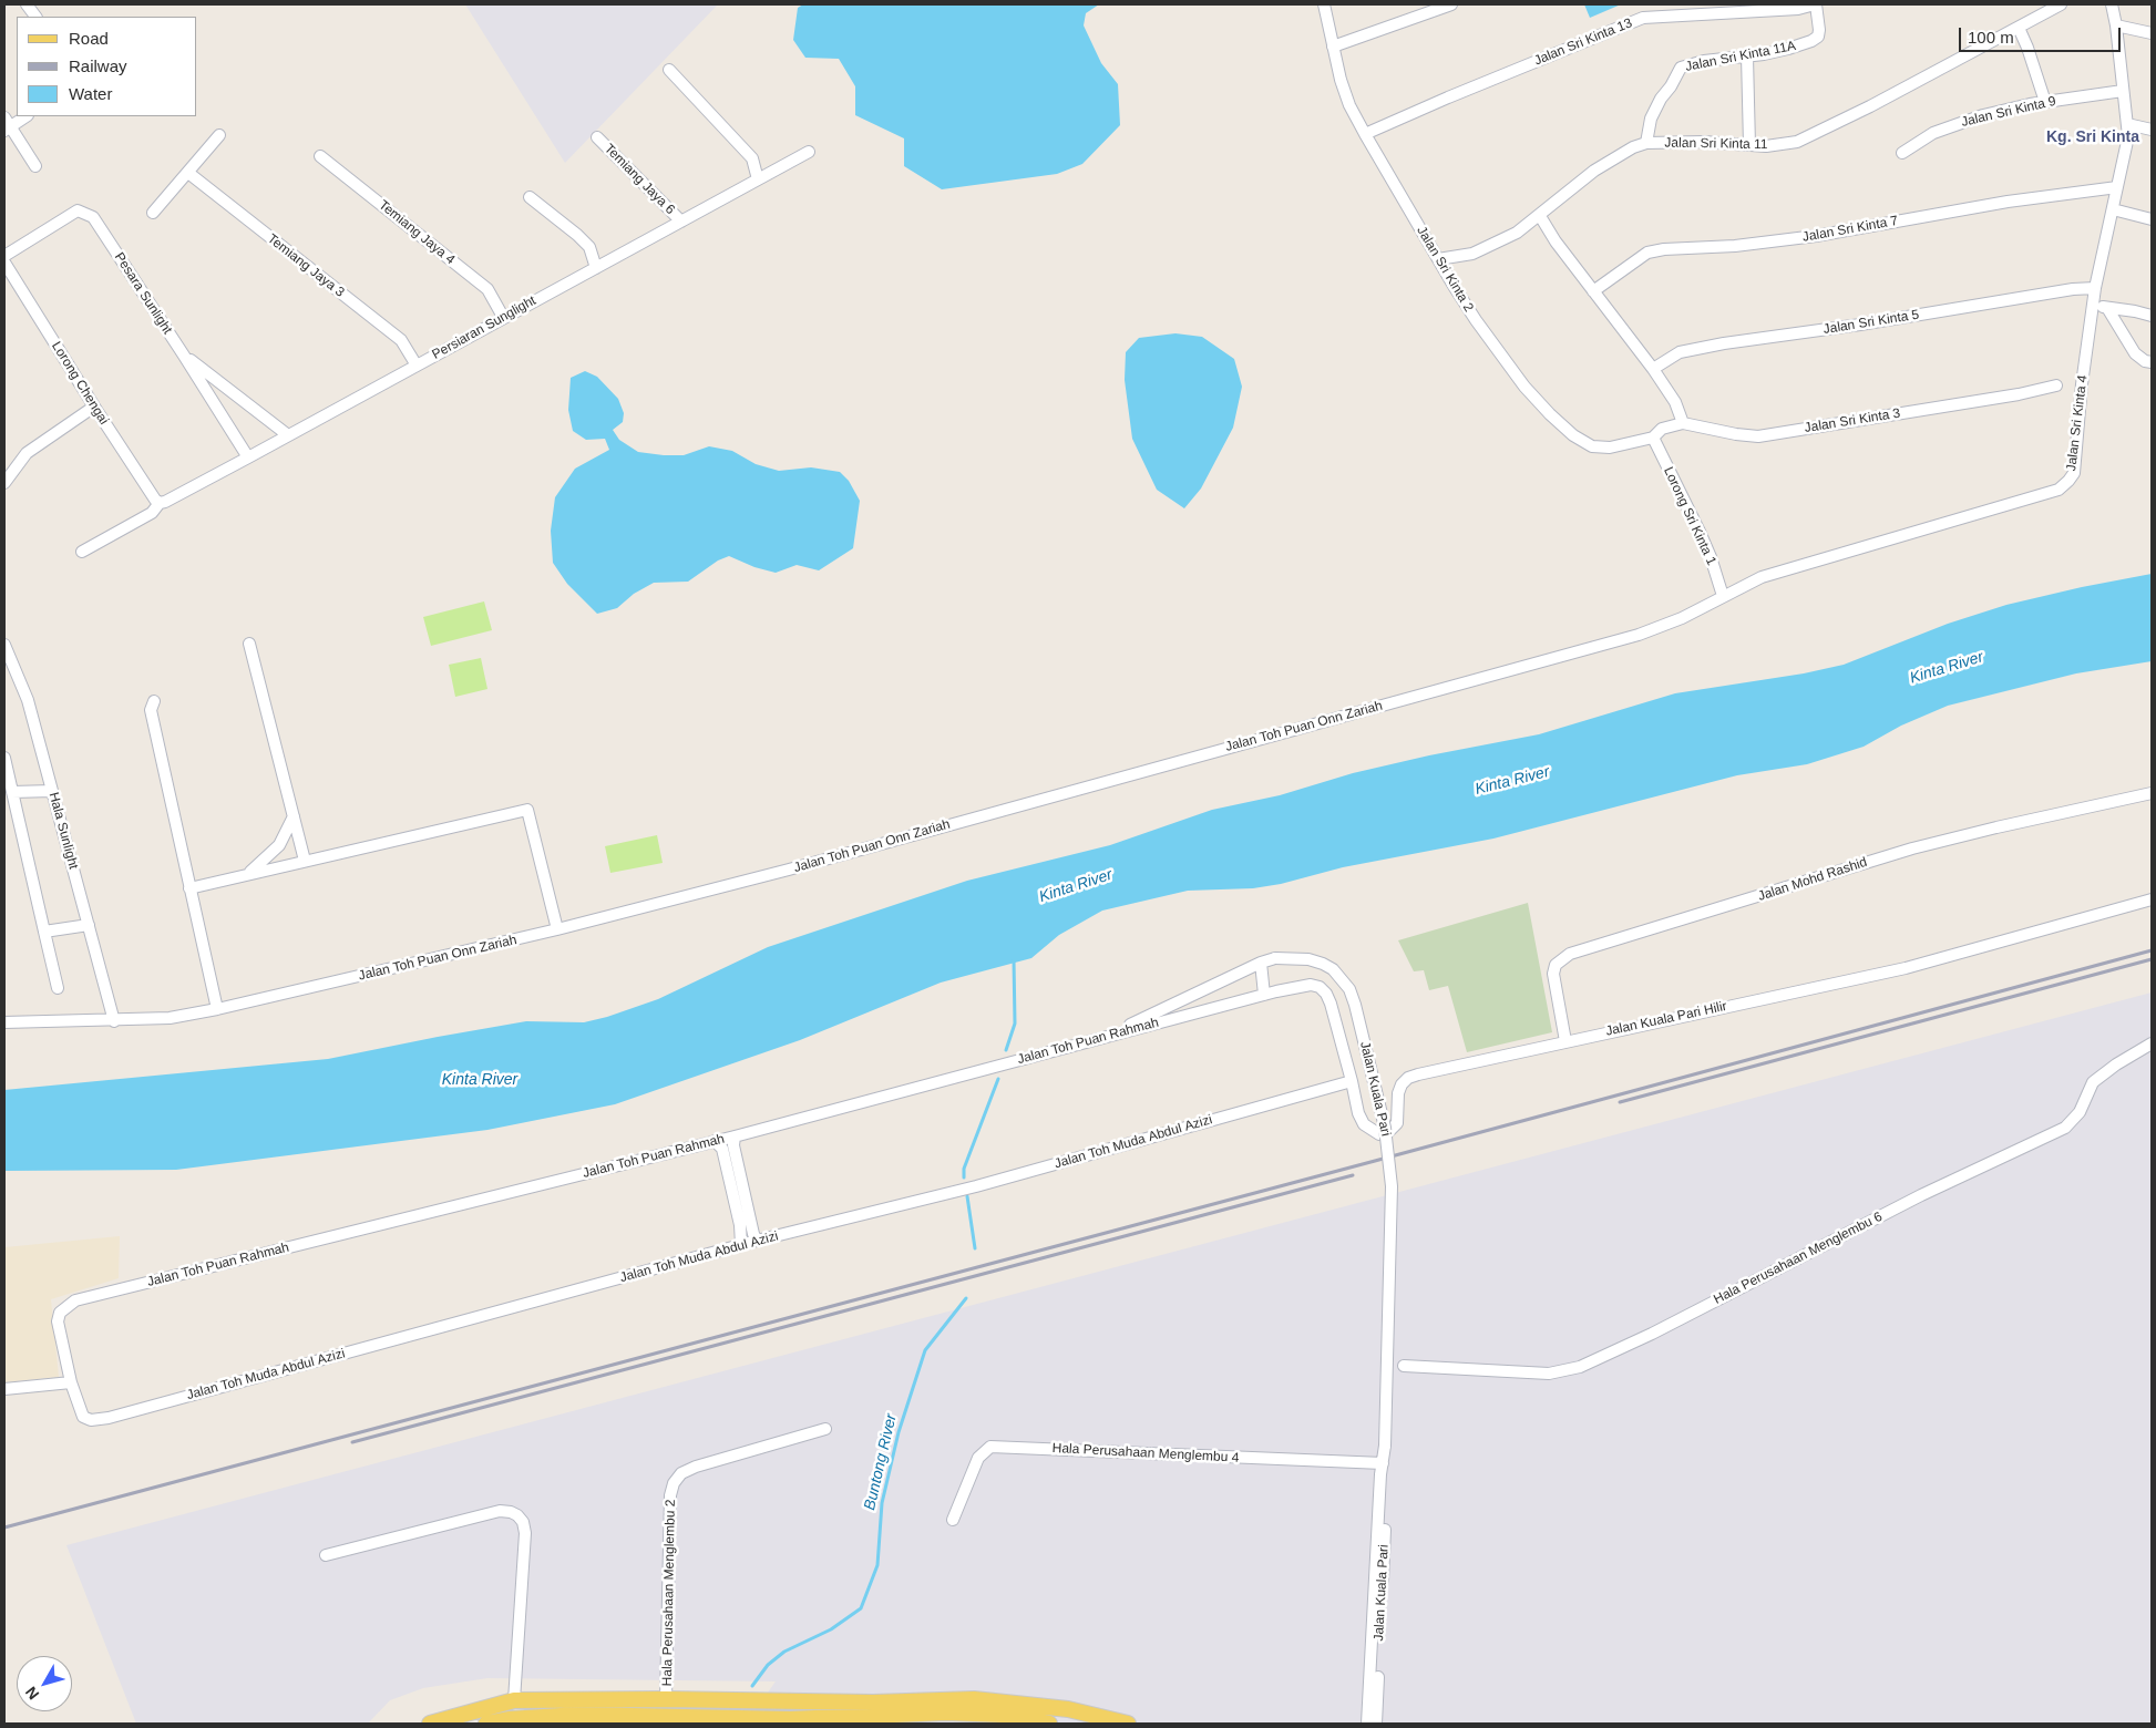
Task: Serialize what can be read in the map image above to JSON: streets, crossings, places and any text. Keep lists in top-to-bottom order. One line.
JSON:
{"streets":{"street":["Jalan Sri Kinta 13","Jalan Sri Kinta 11A","Jalan Sri Kinta 9","Jalan Sri Kinta 11","Temiang Jaya 6","Jalan Sri Kinta 7","Temiang Jaya 4","Temiang Jaya 3","Jalan Sri Kinta 2","Pesara Sunlight","Jalan Sri Kinta 5","Persiaran Sunglight","Lorong Chengai","Jalan Sri Kinta 3","Jalan Sri Kinta 4","Lorong Sri Kinta 1","Jalan Toh Puan Onn Zariah","Hala Sunlight","Jalan Mohd Rashid","Jalan Kuala Pari Hilir","Jalan Toh Puan Rahmah","Jalan Kuala Pari","Jalan Toh Muda Abdul Azizi","Hala Perusahaan Menglembu 6","Hala Perusahaan Menglembu 4","Hala Perusahaan Menglembu 2"]},"crossings":[["Jalan Sri Kinta 13","Jalan Sri Kinta 11A"],["Jalan Sri Kinta 13","Jalan Sri Kinta 2"],["Jalan Sri Kinta 11A","Jalan Sri Kinta 11"],["Jalan Sri Kinta 9","Jalan Sri Kinta 4"],["Jalan Sri Kinta 11","Jalan Sri Kinta 2"],["Temiang Jaya 6","Persiaran Sunglight"],["Jalan Sri Kinta 7","Jalan Sri Kinta 4"],["Temiang Jaya 4","Persiaran Sunglight"],["Temiang Jaya 3","Persiaran Sunglight"],["Jalan Sri Kinta 2","Lorong Sri Kinta 1"],["Pesara Sunlight","Persiaran Sunglight"],["Jalan Sri Kinta 5","Jalan Sri Kinta 4"],["Persiaran Sunglight","Lorong Chengai"],["Jalan Sri Kinta 4","Lorong Sri Kinta 1"],["Jalan Sri Kinta 4","Jalan Toh Puan Onn Zariah"],["Lorong Sri Kinta 1","Jalan Toh Puan Onn Zariah"],["Jalan Toh Puan Onn Zariah","Hala Sunlight"],["Jalan Mohd Rashid","Jalan Kuala Pari Hilir"],["Jalan Kuala Pari Hilir","Jalan Toh Puan Rahmah"],["Jalan Kuala Pari Hilir","Jalan Toh Muda Abdul Azizi"],["Jalan Toh Puan Rahmah","Jalan Kuala Pari"],["Jalan Toh Puan Rahmah","Jalan Toh Muda Abdul Azizi"],["Jalan Kuala Pari","Hala Perusahaan Menglembu 4"]],"districts":["Kg. Sri Kinta"],"water":["Kinta River","Buntong River"],"legend":["Road","Railway","Water"],"scale_bar":"100 m","north":"bottom left"}
